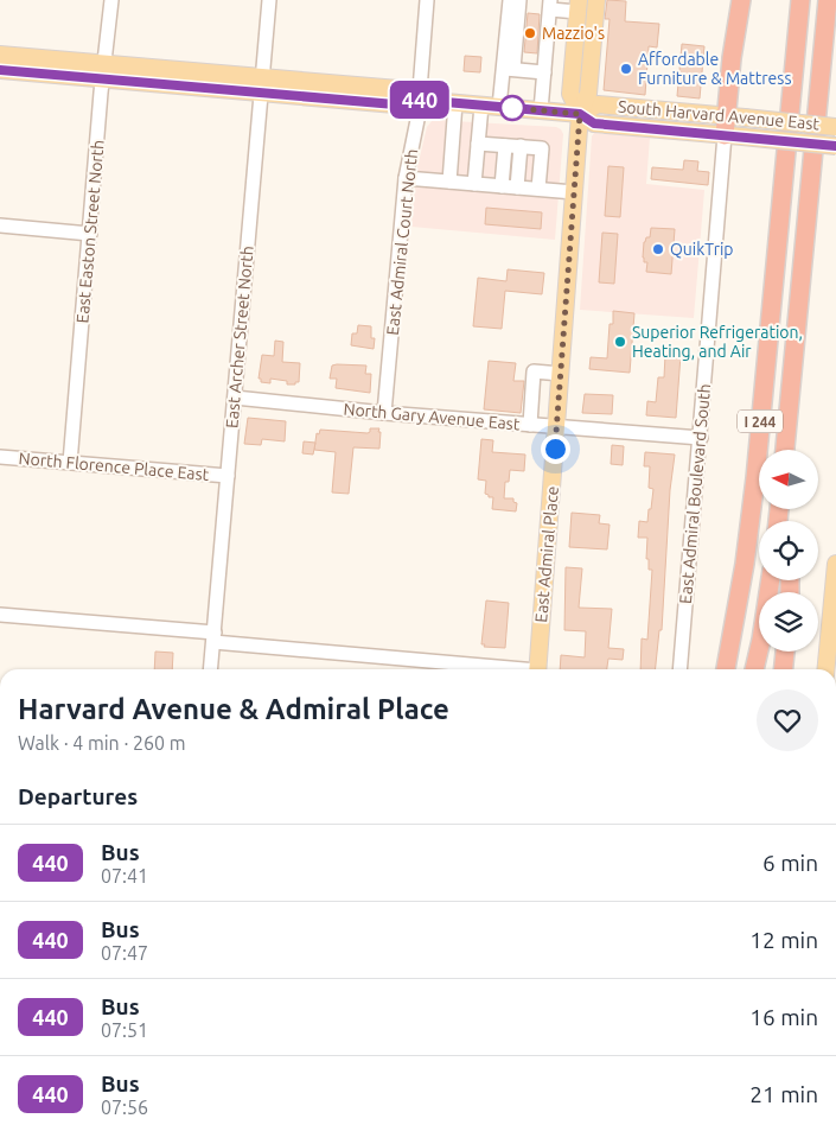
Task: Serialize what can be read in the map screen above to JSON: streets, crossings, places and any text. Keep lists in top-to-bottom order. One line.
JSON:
{"streets":{"highway":["I 244"],"main road":["South Harvard Avenue East","East Admiral Place"],"street":["East Easton Street North","East Admiral Court North","East Archer Street North","North Gary Avenue East","North Florence Place East","East Admiral Boulevard South"]},"crossings":[["South Harvard Avenue East","East Admiral Boulevard South"],["South Harvard Avenue East","East Admiral Place"],["East Easton Street North","North Florence Place East"],["East Admiral Court North","North Gary Avenue East"],["East Archer Street North","North Gary Avenue East"],["East Archer Street North","North Florence Place East"],["North Gary Avenue East","East Admiral Boulevard South"],["North Gary Avenue East","East Admiral Place"]],"places":["Mazzio's","Affordable Furniture & Mattress","QuikTrip","Superior Refrigeration, Heating, and Air"],"lines":["bus line 440"],"north":"left","page":{"on_map":"440","heading":[["Harvard Avenue & Admiral Place","Walk · 4 min · 260 m"],"Departures"],"list":[{"mark":"440","name":"Bus","note":"07:41","value":"6 min"},{"mark":"440","name":"Bus","note":"07:47","value":"12 min"},{"mark":"440","name":"Bus","note":"07:51","value":"16 min"},{"mark":"440","name":"Bus","note":"07:56","value":"21 min"}]}}
